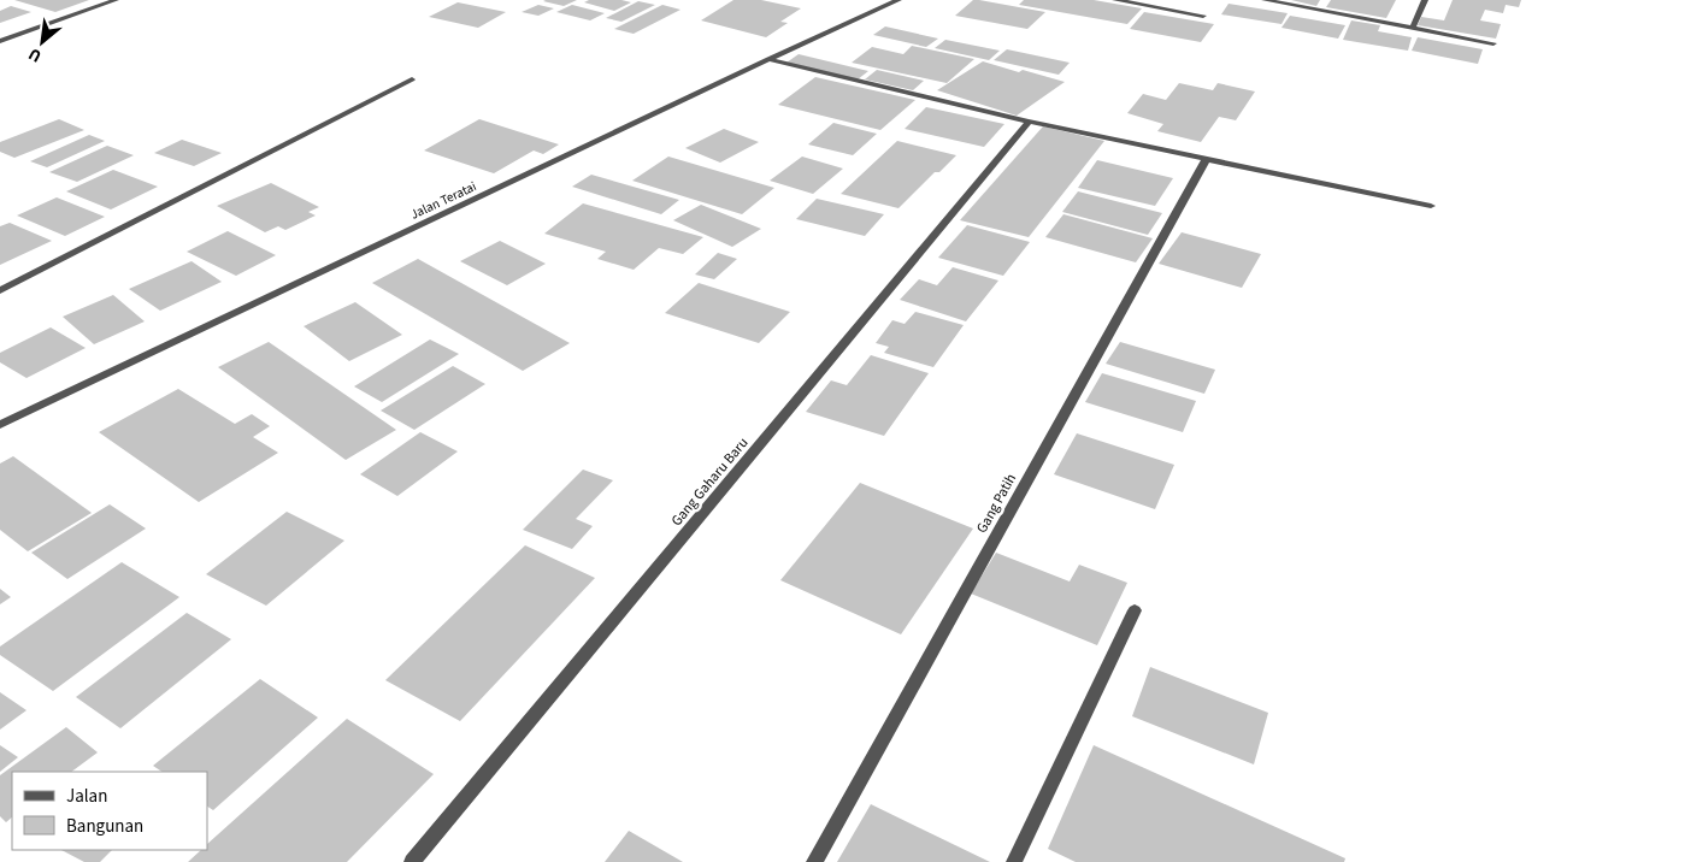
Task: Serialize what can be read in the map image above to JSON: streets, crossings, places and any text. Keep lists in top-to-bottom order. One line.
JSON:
{"streets":{"street":["Jalan Teratai","Gang Gaharu Baru","Gang Patih"]},"legend":["Jalan","Bangunan"],"north":"bottom left"}
